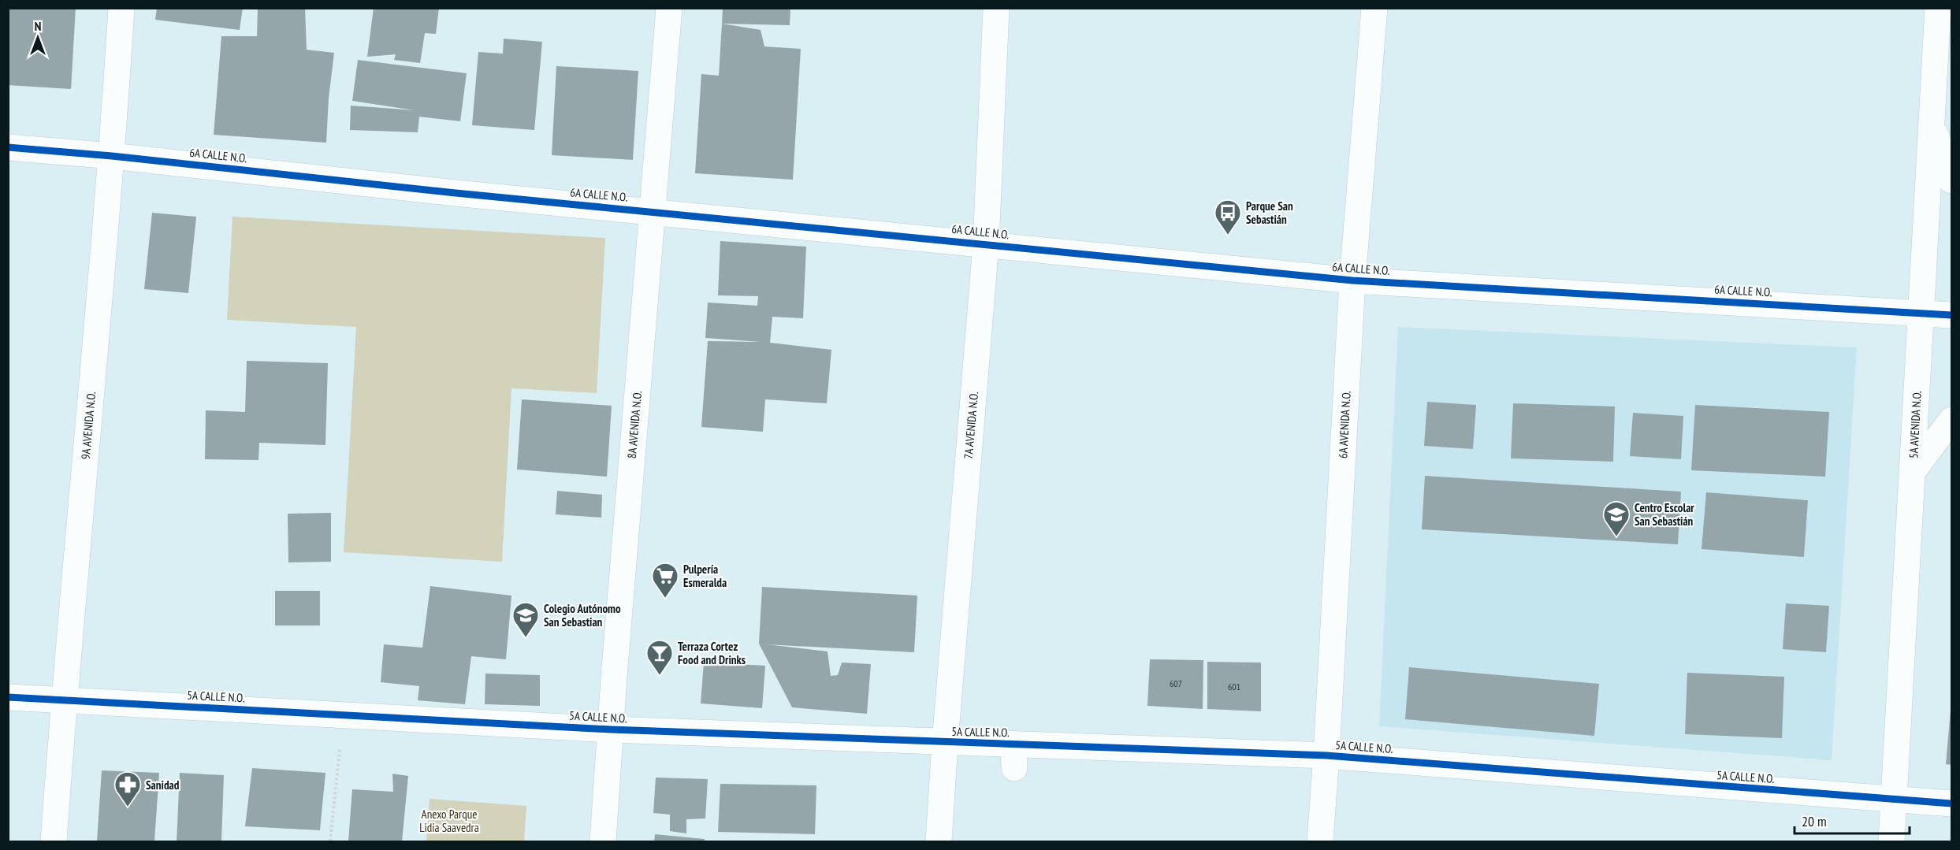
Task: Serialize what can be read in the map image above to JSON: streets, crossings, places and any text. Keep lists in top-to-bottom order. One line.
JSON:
{"streets":{"street":["6A CALLE N.O.","8A AVENIDA N.O.","6A AVENIDA N.O.","5A AVENIDA N.O.","9A AVENIDA N.O.","7A AVENIDA N.O.","5A CALLE N.O."]},"crossings":[["6A CALLE N.O.","8A AVENIDA N.O."],["6A CALLE N.O.","6A AVENIDA N.O."],["6A CALLE N.O.","5A AVENIDA N.O."],["6A CALLE N.O.","9A AVENIDA N.O."],["6A CALLE N.O.","7A AVENIDA N.O."],["8A AVENIDA N.O.","5A CALLE N.O."],["6A AVENIDA N.O.","5A CALLE N.O."],["5A AVENIDA N.O.","5A CALLE N.O."],["9A AVENIDA N.O.","5A CALLE N.O."],["7A AVENIDA N.O.","5A CALLE N.O."]],"parks":["Anexo Parque Lidia Saavedra"],"places":{"bus stop":["Parque San Sebastián"],"school or university":["Centro Escolar San Sebastián","Colegio Autónomo San Sebastian"],"supermarket":["Pulpería Esmeralda"],"bar":["Terraza Cortez Food and Drinks"],"pharmacy":["Sanidad"]},"house_numbers":["607","601"],"scale_bar":"20 m","north":"top"}
